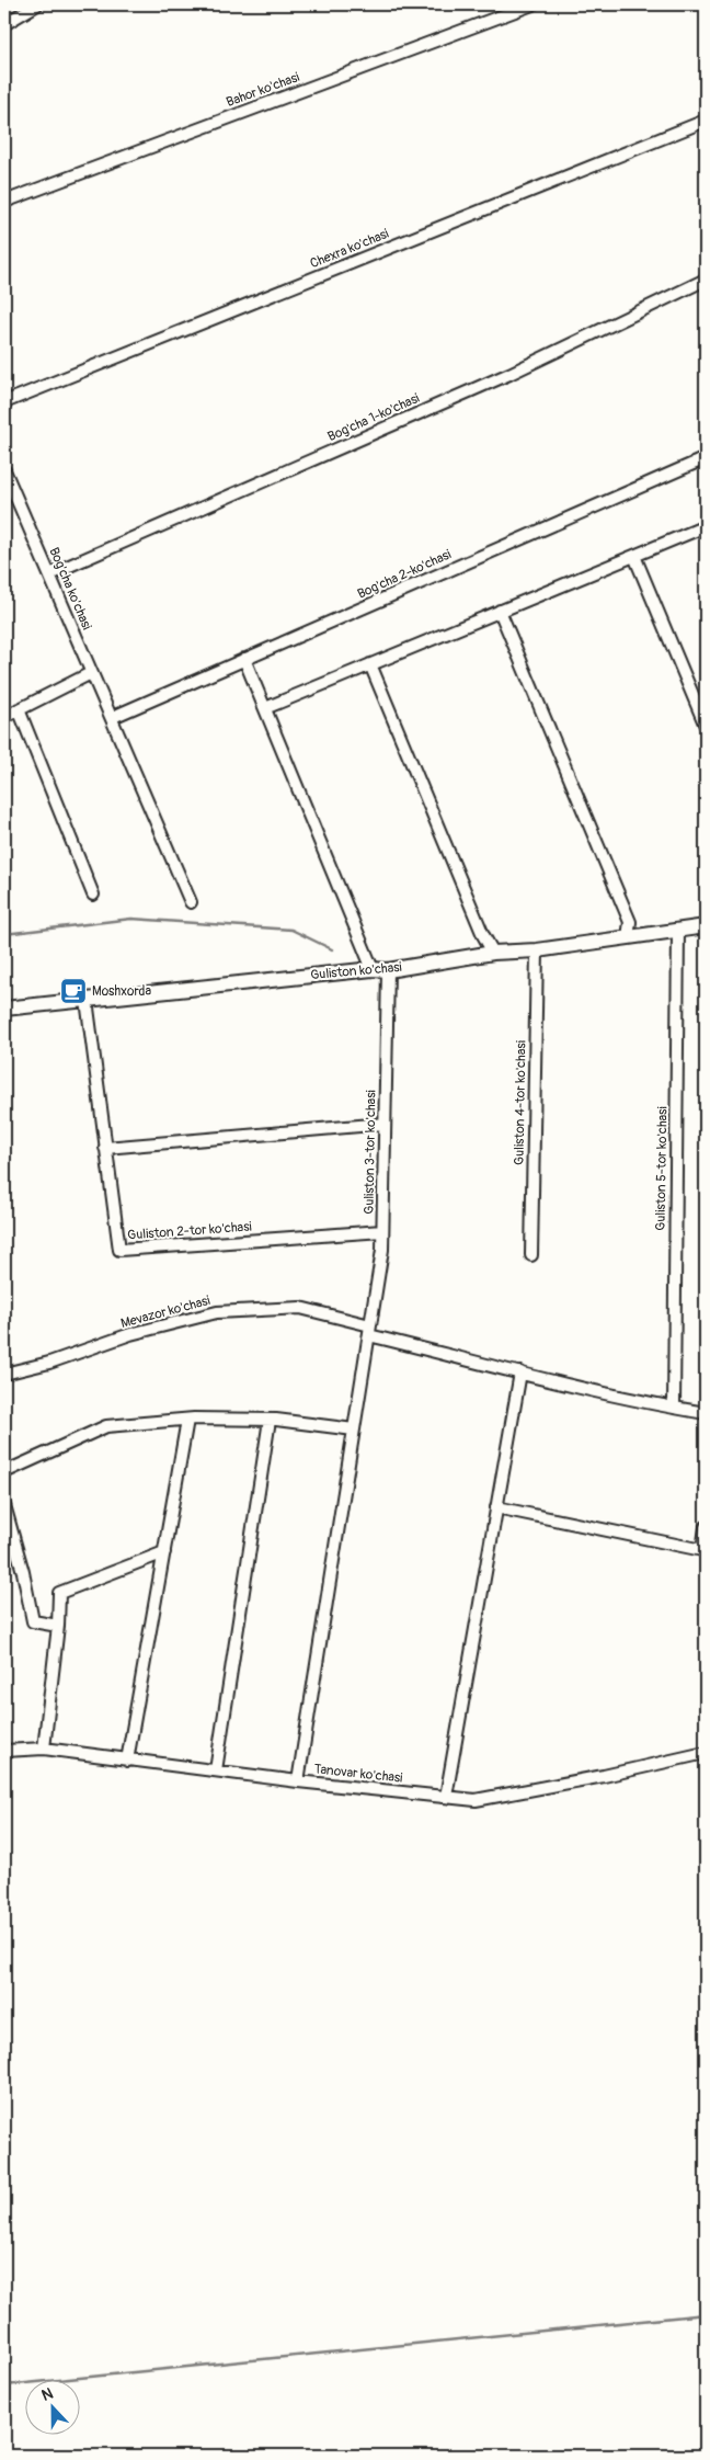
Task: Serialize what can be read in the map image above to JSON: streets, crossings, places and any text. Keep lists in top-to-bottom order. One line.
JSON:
{"streets":{"main road":["Guliston ko'chasi"],"street":["Bahor ko'chasi","Chexra ko'chasi","Bog'cha 1-ko'chasi","Bog'cha 2-ko'chasi","Bog'cha ko'chasi","Guliston 4-tor ko'chasi","Guliston 3-tor ko'chasi","Guliston 5-tor ko'chasi","Guliston 2-tor ko'chasi","Mevazor ko'chasi","Tanovar ko'chasi"]},"crossings":[["Bog'cha 1-ko'chasi","Bog'cha ko'chasi"],["Bog'cha 2-ko'chasi","Bog'cha ko'chasi"],["Guliston ko'chasi","Guliston 4-tor ko'chasi"],["Guliston ko'chasi","Guliston 3-tor ko'chasi"],["Guliston ko'chasi","Guliston 5-tor ko'chasi"],["Guliston ko'chasi","Guliston 2-tor ko'chasi"],["Guliston 3-tor ko'chasi","Guliston 2-tor ko'chasi"],["Guliston 3-tor ko'chasi","Mevazor ko'chasi"],["Guliston 3-tor ko'chasi","Tanovar ko'chasi"],["Guliston 5-tor ko'chasi","Mevazor ko'chasi"]],"places":{"cafe":["Moshxorda"]},"north":"top"}
